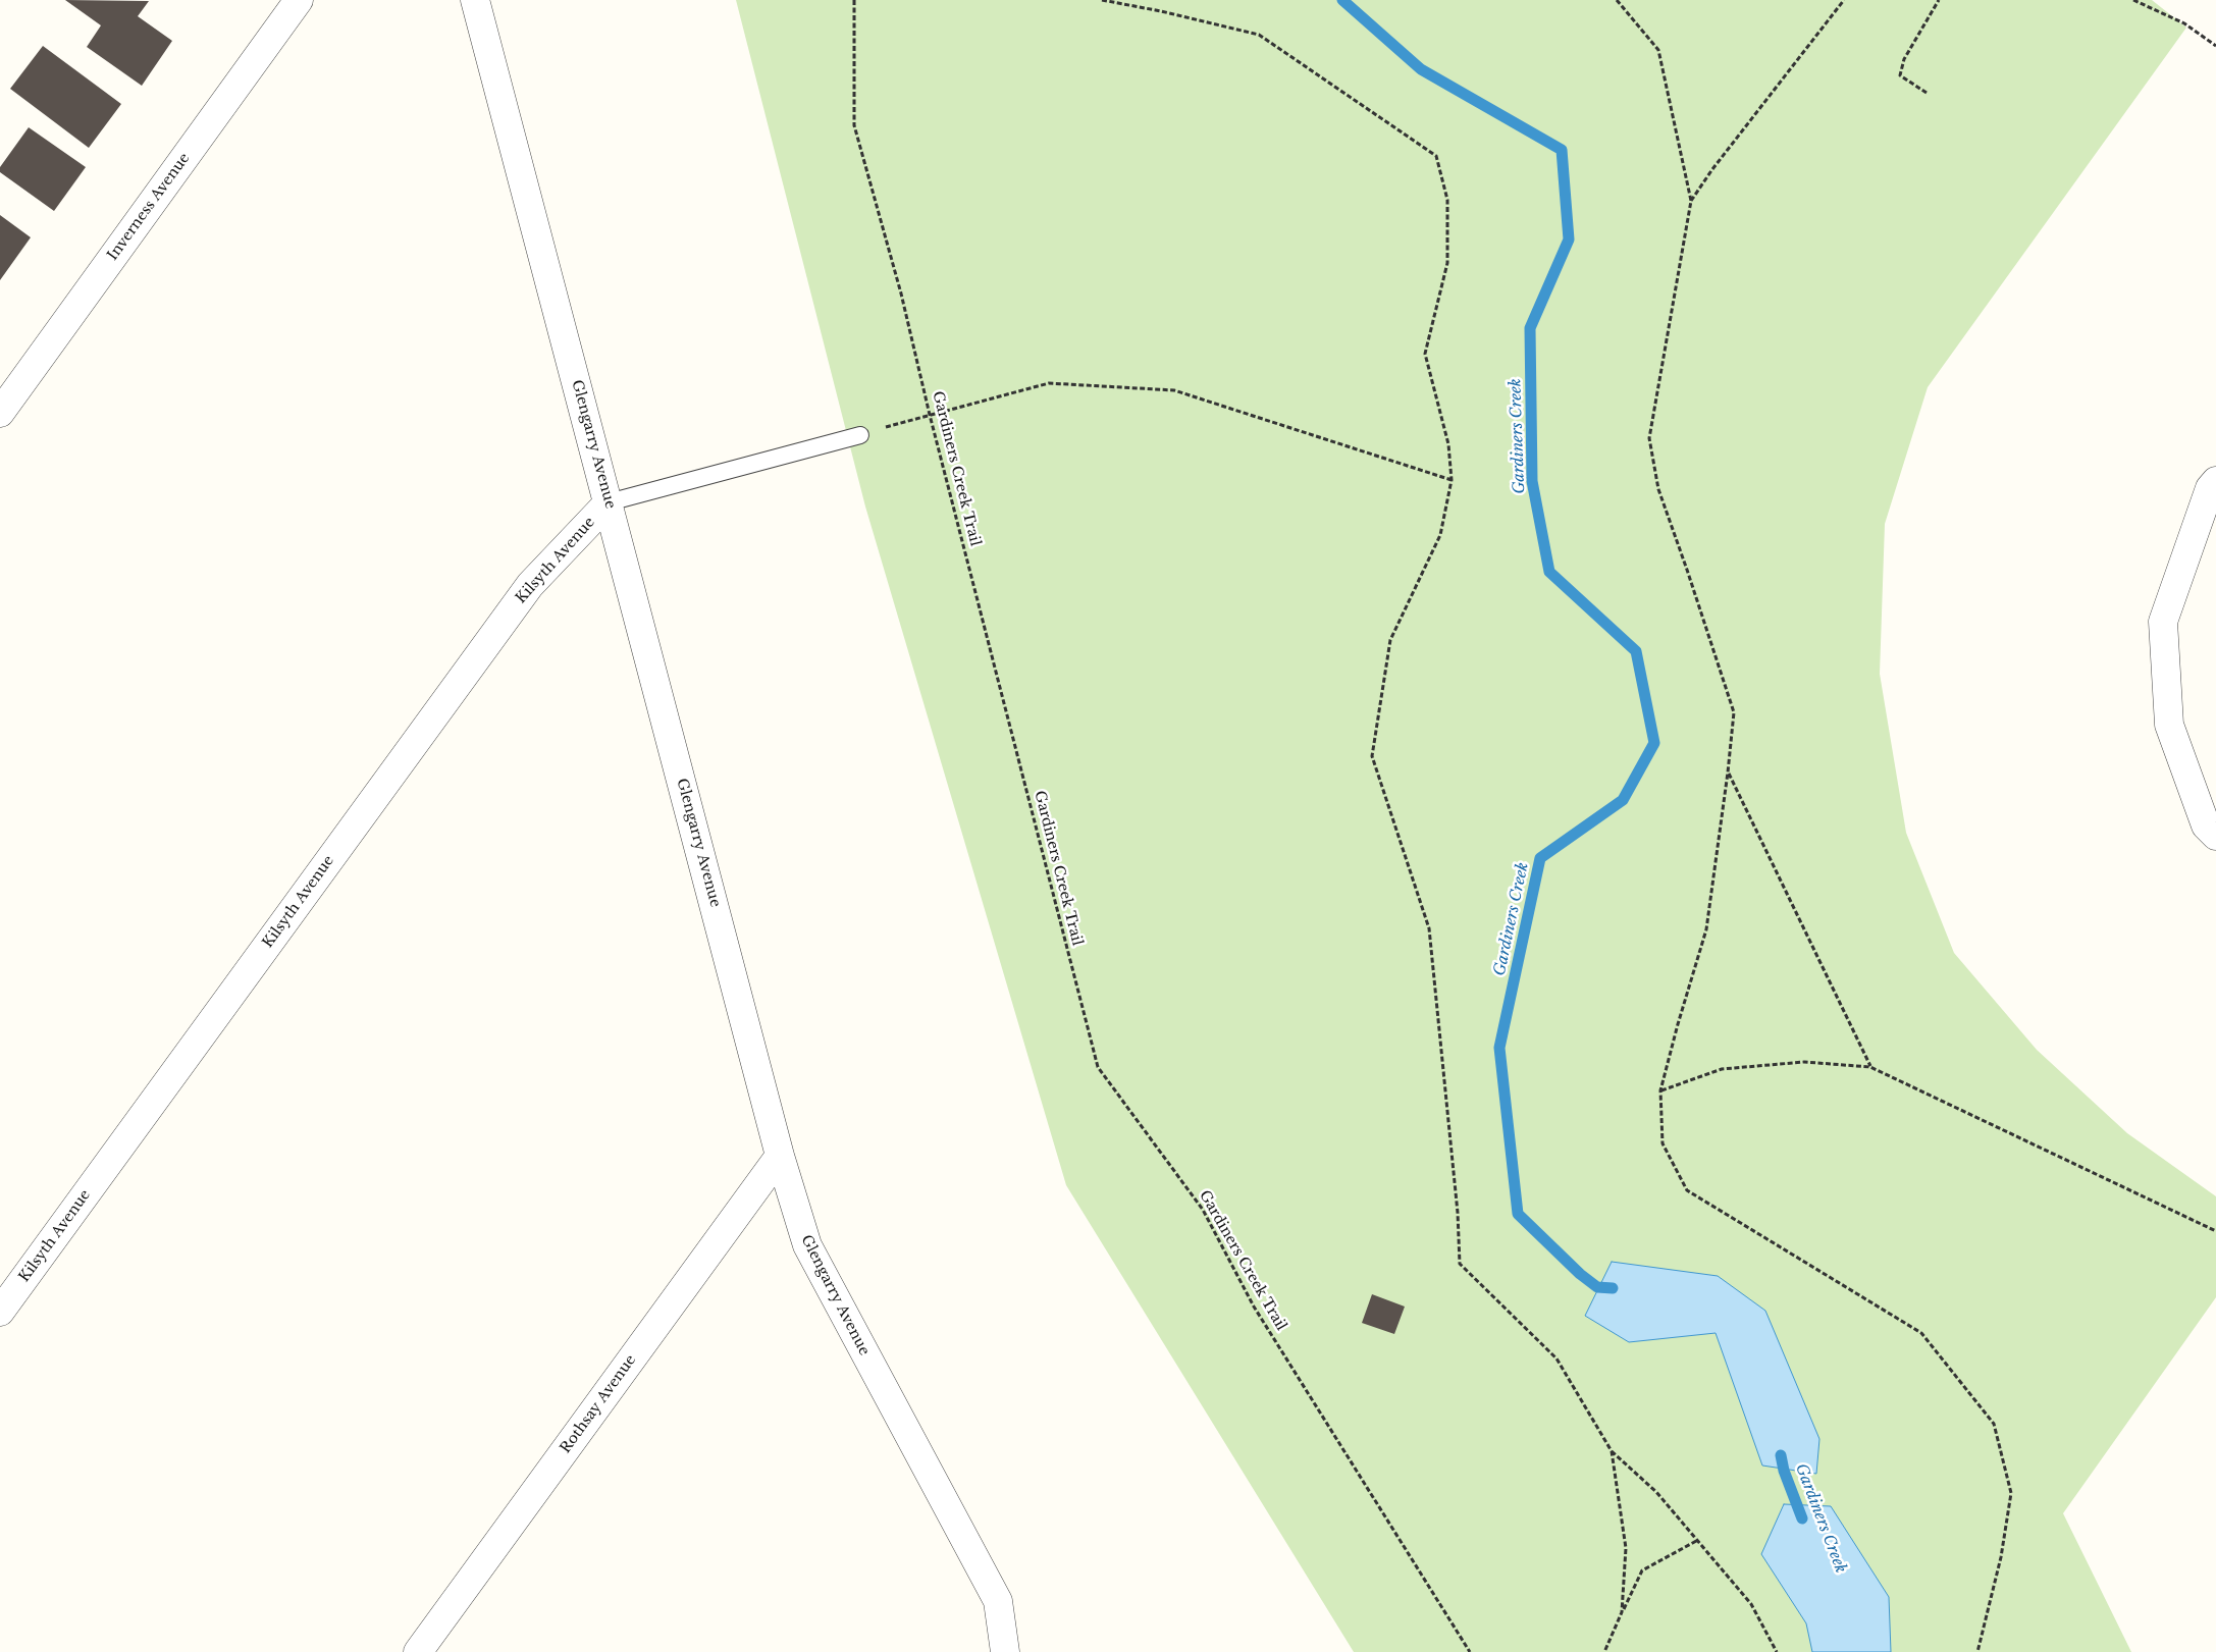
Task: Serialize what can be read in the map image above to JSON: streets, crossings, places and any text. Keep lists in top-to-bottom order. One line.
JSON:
{"streets":{"street":["Inverness Avenue","Glengarry Avenue","Kilsyth Avenue","Rothsay Avenue"],"path":["Gardiners Creek Trail"]},"crossings":[["Glengarry Avenue","Kilsyth Avenue"],["Glengarry Avenue","Rothsay Avenue"]],"water":["Gardiners Creek"]}
